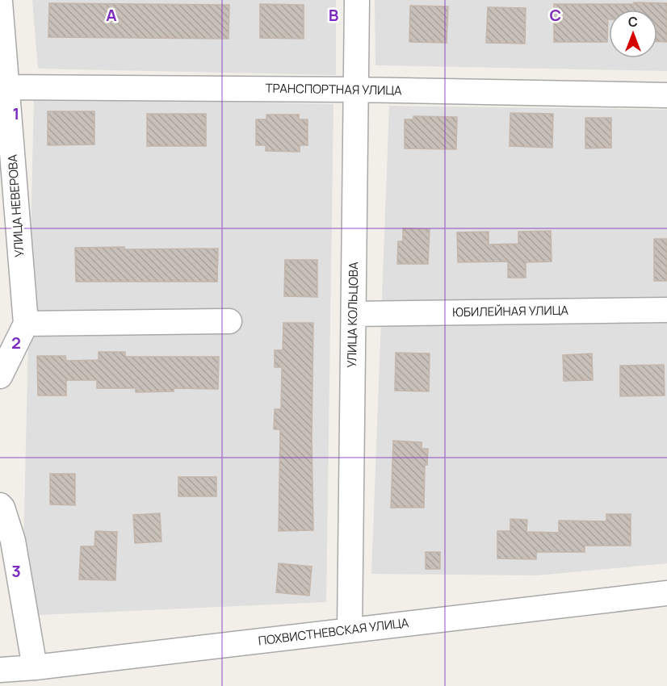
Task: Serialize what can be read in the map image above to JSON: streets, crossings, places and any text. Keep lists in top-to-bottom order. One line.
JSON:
{"streets":{"street":["ТРАНСПОРТНАЯ УЛИЦА","УЛИЦА НЕВЕРОВА","ЮБИЛЕЙНАЯ УЛИЦА","УЛИЦА КОЛЬЦОВА","ПОХВИСТНЕВСКАЯ УЛИЦА"]},"crossings":[["ТРАНСПОРТНАЯ УЛИЦА","УЛИЦА НЕВЕРОВА"],["ТРАНСПОРТНАЯ УЛИЦА","УЛИЦА КОЛЬЦОВА"],["ЮБИЛЕЙНАЯ УЛИЦА","УЛИЦА КОЛЬЦОВА"],["УЛИЦА КОЛЬЦОВА","ПОХВИСТНЕВСКАЯ УЛИЦА"]],"north":"top","grid":{"columns":["A","B","C"],"rows":["1","2","3"]}}
